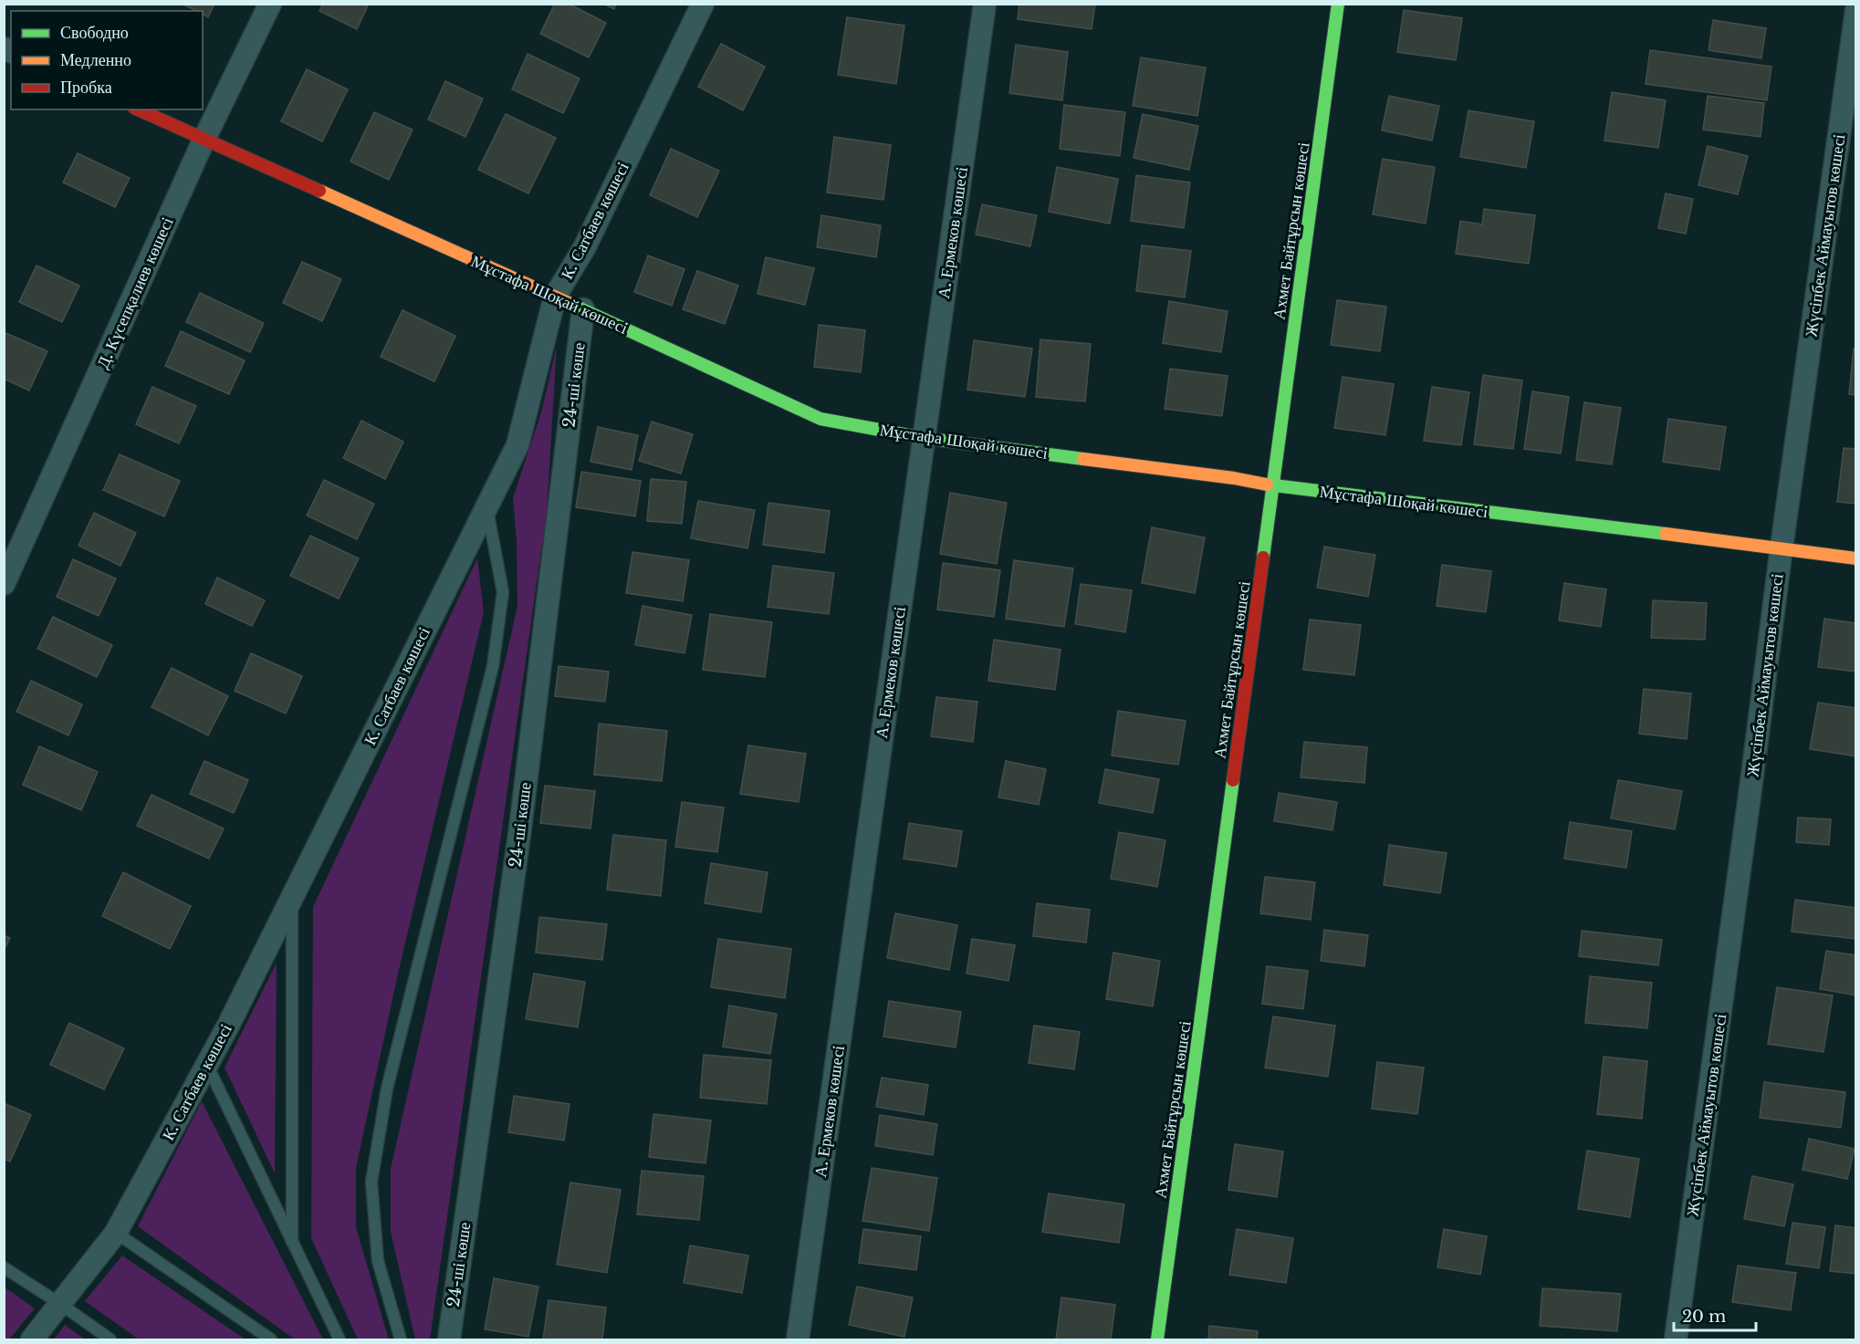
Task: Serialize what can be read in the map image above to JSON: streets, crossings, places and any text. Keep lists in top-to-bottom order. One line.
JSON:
{"streets":{"street":["К. Сатбаев көшесі","Ахмет Байтұрсын көшесі","А. Ермеков көшесі","Жүсіпбек Аймауытов көшесі","Д. Күсепқалиев көшесі","Мұстафа Шоқай көшесі","24-ші көше"]},"crossings":[["К. Сатбаев көшесі","Мұстафа Шоқай көшесі"],["Ахмет Байтұрсын көшесі","Мұстафа Шоқай көшесі"],["А. Ермеков көшесі","Мұстафа Шоқай көшесі"],["Жүсіпбек Аймауытов көшесі","Мұстафа Шоқай көшесі"],["Д. Күсепқалиев көшесі","Мұстафа Шоқай көшесі"],["Мұстафа Шоқай көшесі","24-ші көше"]],"legend":["Свободно","Медленно","Пробка"],"scale_bar":"20 m"}
